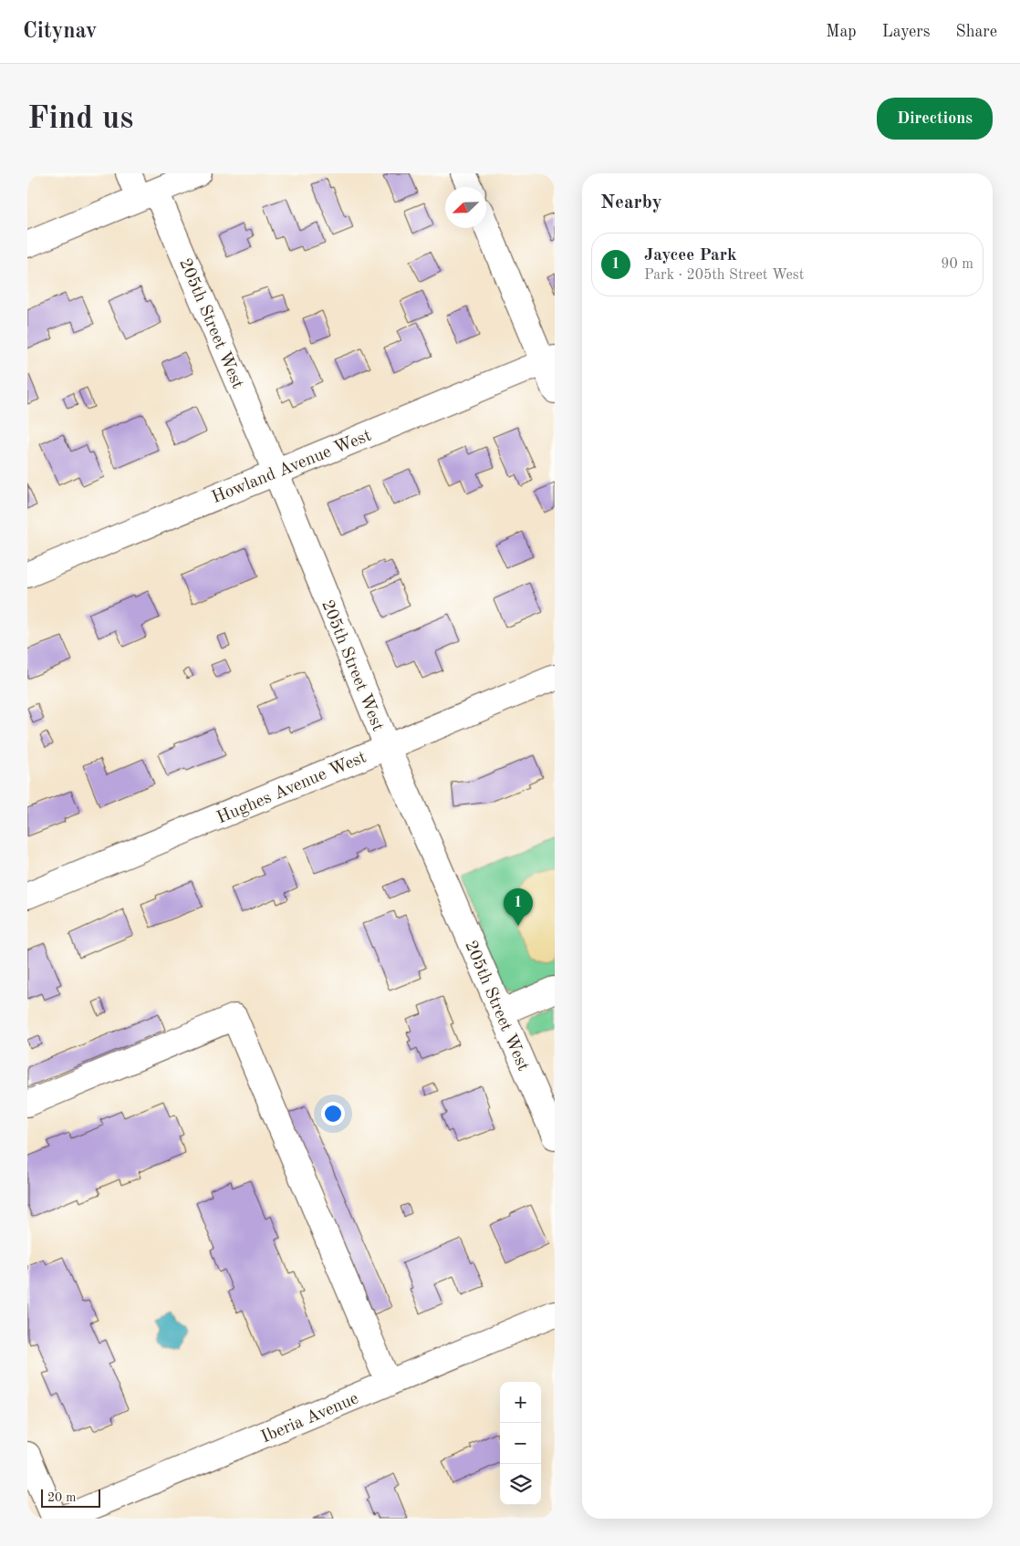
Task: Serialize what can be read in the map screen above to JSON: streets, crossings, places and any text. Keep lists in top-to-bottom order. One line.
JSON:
{"streets":{"street":["205th Street West","Howland Avenue West","Hughes Avenue West","Iberia Avenue"]},"crossings":[["205th Street West","Howland Avenue West"],["205th Street West","Hughes Avenue West"]],"scale_bar":"20 m","north":"bottom left","page":{"header":"Citynav","nav":["Map","Layers","Share"],"buttons":"Directions","title":"Find us","heading":"Nearby","list":[{"mark":"1","name":"Jaycee Park","note":"Park · 205th Street West","value":"90 m"}],"pins":"1","map_buttons":["+","−"],"scale":"20 m"}}
